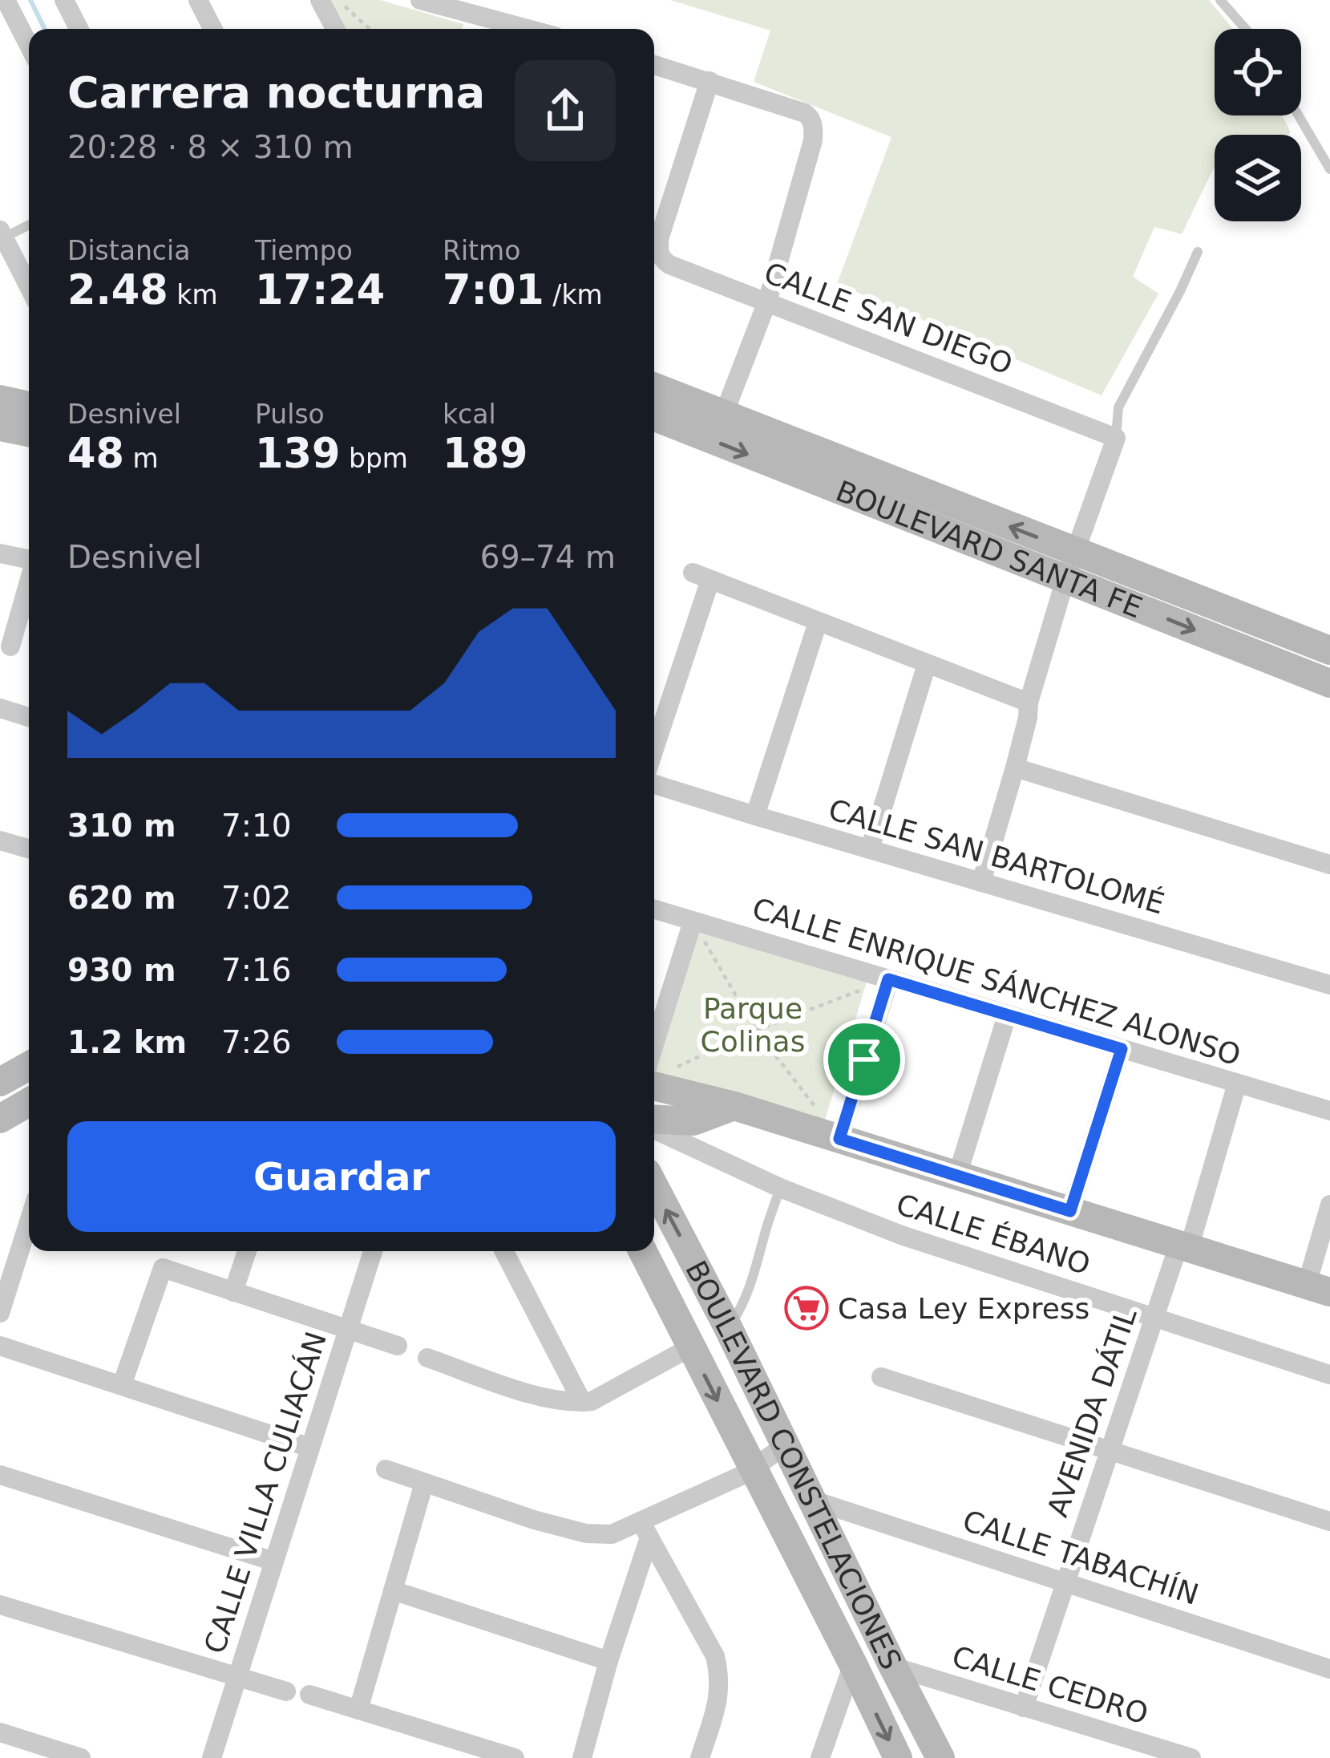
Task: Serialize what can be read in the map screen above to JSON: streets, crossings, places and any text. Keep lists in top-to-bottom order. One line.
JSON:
{"streets":{"street":["CALLE SAN DIEGO","BOULEVARD SANTA FE","CALLE SAN BARTOLOMÉ","CALLE ENRIQUE SÁNCHEZ ALONSO","CALLE ÉBANO","AVENIDA DÁTIL","BOULEVARD CONSTELACIONES","CALLE VILLA CULIACÁN","CALLE TABACHÍN","CALLE CEDRO"]},"crossings":[["CALLE ENRIQUE SÁNCHEZ ALONSO","AVENIDA DÁTIL"],["CALLE ÉBANO","AVENIDA DÁTIL"],["AVENIDA DÁTIL","CALLE TABACHÍN"],["AVENIDA DÁTIL","CALLE CEDRO"],["BOULEVARD CONSTELACIONES","CALLE TABACHÍN"],["BOULEVARD CONSTELACIONES","CALLE CEDRO"]],"parks":["Parque Colinas"],"places":{"supermarket":["Casa Ley Express"]},"page":{"heading":["Carrera nocturna","20:28 · 8 × 310 m"],"stats":[["Distancia","2.48 km"],["Tiempo","17:24"],["Ritmo","7:01 /km"],["Desnivel","48 m"],["Pulso","139 bpm"],["kcal","189"]],"chart":["Desnivel","69–74 m"],"list":[{"name":"310 m","note":"7:10"},{"name":"620 m","note":"7:02"},{"name":"930 m","note":"7:16"},{"name":"1.2 km","note":"7:26"}],"buttons":"Guardar"}}
